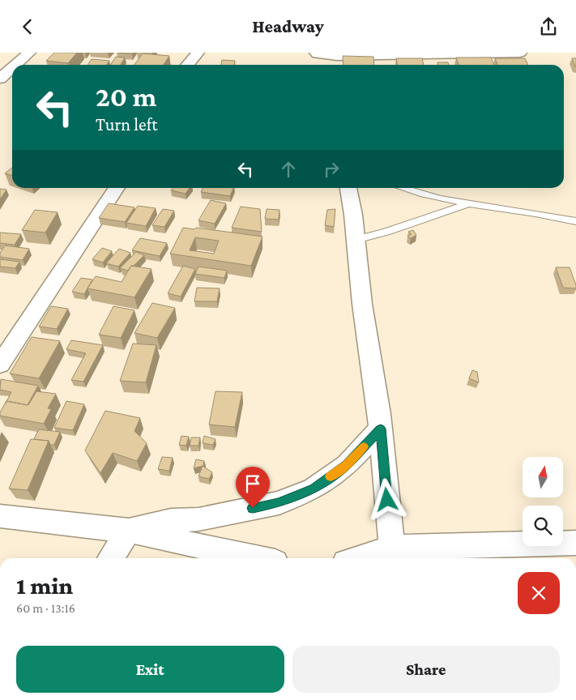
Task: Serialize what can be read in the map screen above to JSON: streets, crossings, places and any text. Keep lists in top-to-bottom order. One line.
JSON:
{"north":"top","page":{"header":"Headway","turn":["20 m","Turn left"],"heading":["1 min","60 m · 13:16"],"buttons":["Exit","Share"]}}
